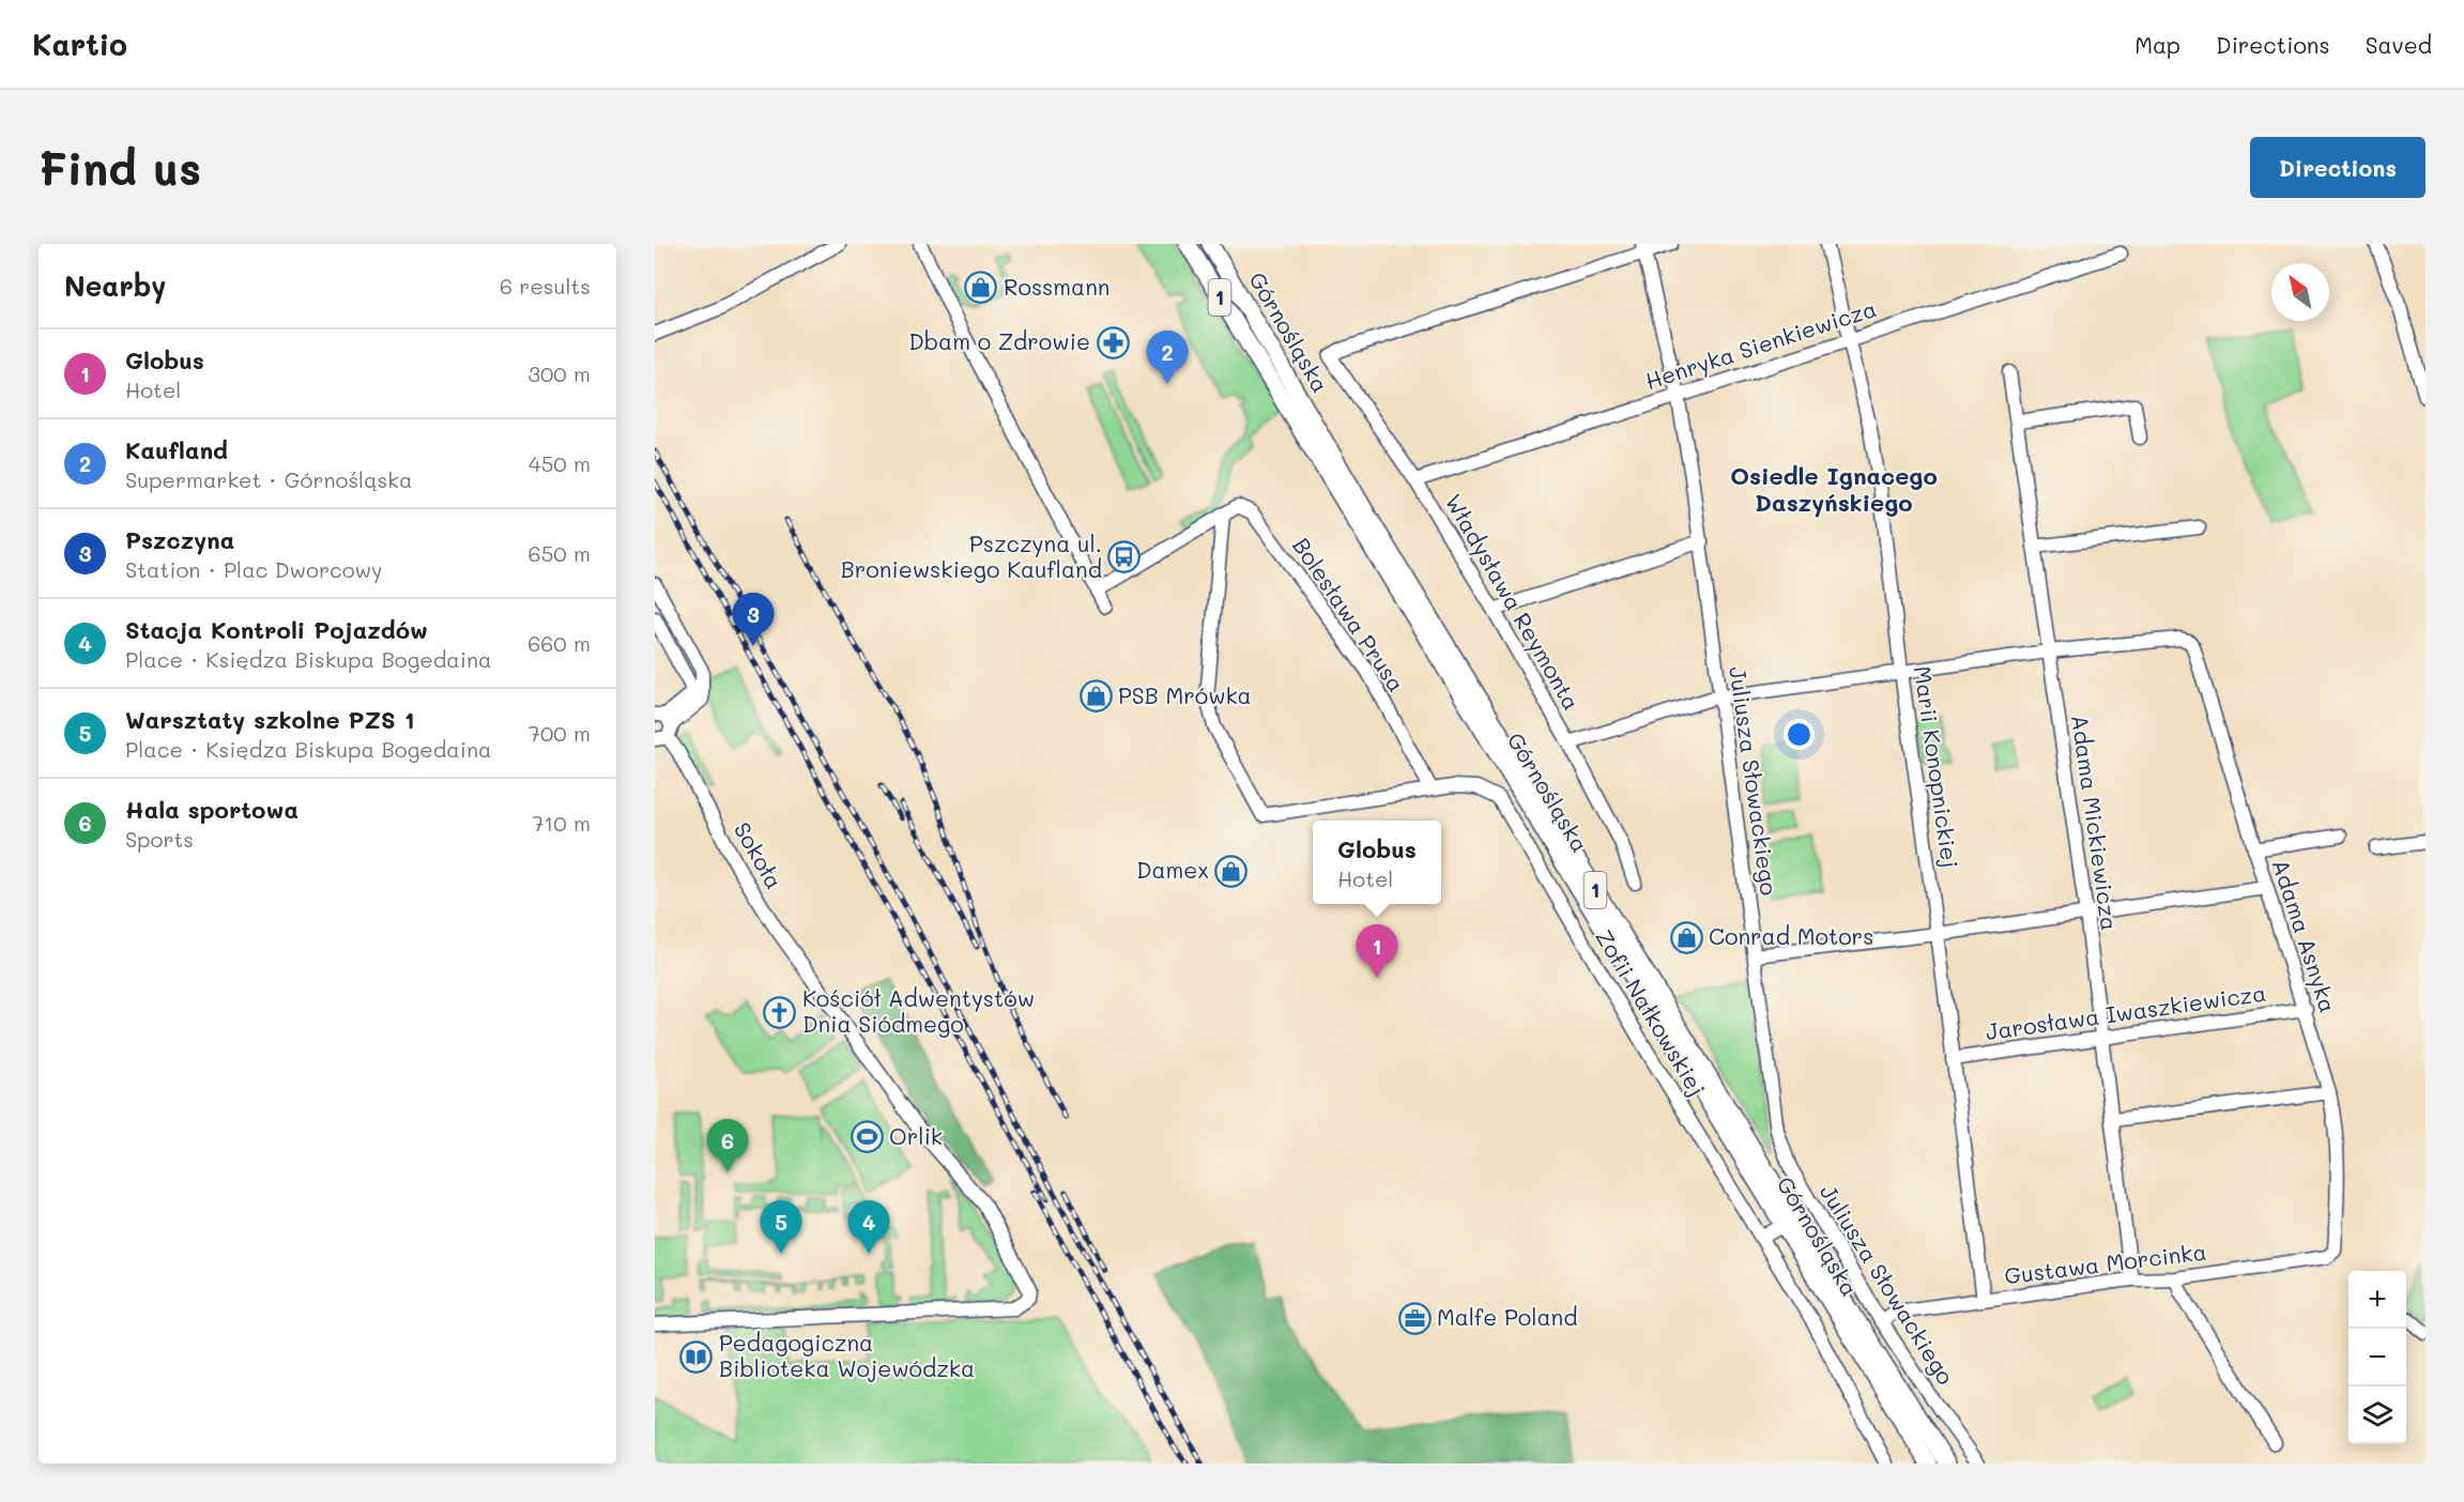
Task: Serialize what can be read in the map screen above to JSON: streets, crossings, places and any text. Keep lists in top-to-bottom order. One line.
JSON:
{"streets":{"main road":["1","Górnośląska"],"street":["Henryka Sienkiewicza","Władysława Reymonta","Bolesława Prusa","Marii Konopnickiej","Juliusza Słowackiego","Adama Mickiewicza","Sokoła","Adama Asnyka","Zofii Nałkowskiej","Jarosława Iwaszkiewicza","Gustawa Morcinka"]},"crossings":[["Henryka Sienkiewicza","Władysława Reymonta"],["Henryka Sienkiewicza","Marii Konopnickiej"],["Henryka Sienkiewicza","Juliusza Słowackiego"],["Władysława Reymonta","Juliusza Słowackiego"],["Bolesława Prusa","Zofii Nałkowskiej"],["Marii Konopnickiej","Jarosława Iwaszkiewicza"],["Marii Konopnickiej","Gustawa Morcinka"],["Juliusza Słowackiego","Gustawa Morcinka"],["Adama Mickiewicza","Adama Asnyka"],["Adama Mickiewicza","Jarosława Iwaszkiewicza"],["Adama Mickiewicza","Gustawa Morcinka"],["Adama Asnyka","Jarosława Iwaszkiewicza"],["Adama Asnyka","Gustawa Morcinka"]],"districts":["Osiedle Ignacego Daszyńskiego"],"places":{"shop":["Rossmann","PSB Mrówka","Damex","Conrad Motors"],"pharmacy":["Dbam o Zdrowie"],"bus stop":["Pszczyna ul. Broniewskiego Kaufland"],"church":["Kościół Adwentystów Dnia Siódmego"],"sports":["Orlik"],"office":["Malfe Poland"],"library":["Pedagogiczna Biblioteka Wojewódzka"]},"north":"top left","page":{"header":"Kartio","nav":["Map","Directions","Saved"],"buttons":"Directions","title":"Find us","heading":["Nearby","6 results"],"list":[{"mark":"1","name":"Globus","note":"Hotel","value":"300 m"},{"mark":"2","name":"Kaufland","note":"Supermarket · Górnośląska","value":"450 m"},{"mark":"3","name":"Pszczyna","note":"Station · Plac Dworcowy","value":"650 m"},{"mark":"4","name":"Stacja Kontroli Pojazdów","note":"Place · Księdza Biskupa Bogedaina","value":"660 m"},{"mark":"5","name":"Warsztaty szkolne PZS 1","note":"Place · Księdza Biskupa Bogedaina","value":"700 m"},{"mark":"6","name":"Hala sportowa","note":"Sports","value":"710 m"}],"pins":["2","3","1","6","4","5"],"popup":["Globus","Hotel"],"map_buttons":["+","−"]}}
